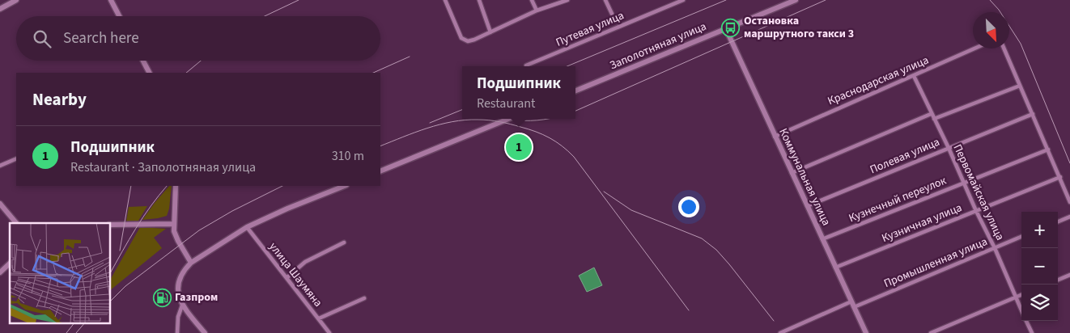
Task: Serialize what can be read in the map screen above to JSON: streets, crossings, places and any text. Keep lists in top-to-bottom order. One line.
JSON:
{"streets":{"main road":["Заполотняная улица","Коммунальная улица"],"street":["Путевая улица","Краснодарская улица","Полевая улица","Первомайская улица","Кузнечный переулок","Кузничная улица","Промышленная улица","улица Шаумяна"]},"crossings":[["Заполотняная улица","Коммунальная улица"],["Краснодарская улица","Коммунальная улица"],["Краснодарская улица","Первомайская улица"],["Полевая улица","Коммунальная улица"],["Полевая улица","Первомайская улица"],["Коммунальная улица","Кузнечный переулок"],["Коммунальная улица","Кузничная улица"],["Коммунальная улица","Промышленная улица"],["Первомайская улица","Кузнечный переулок"],["Первомайская улица","Кузничная улица"],["Первомайская улица","Промышленная улица"]],"places":{"bus stop":["Остановка маршрутного такси 3"],"fuel station":["Газпром"]},"north":"bottom right","page":{"search":"Search here","popup":["Подшипник","Restaurant"],"heading":"Nearby","list":[{"mark":"1","name":"Подшипник","note":"Restaurant · Заполотняная улица","value":"310 m"}],"pins":"1","map_buttons":["+","−"]}}
